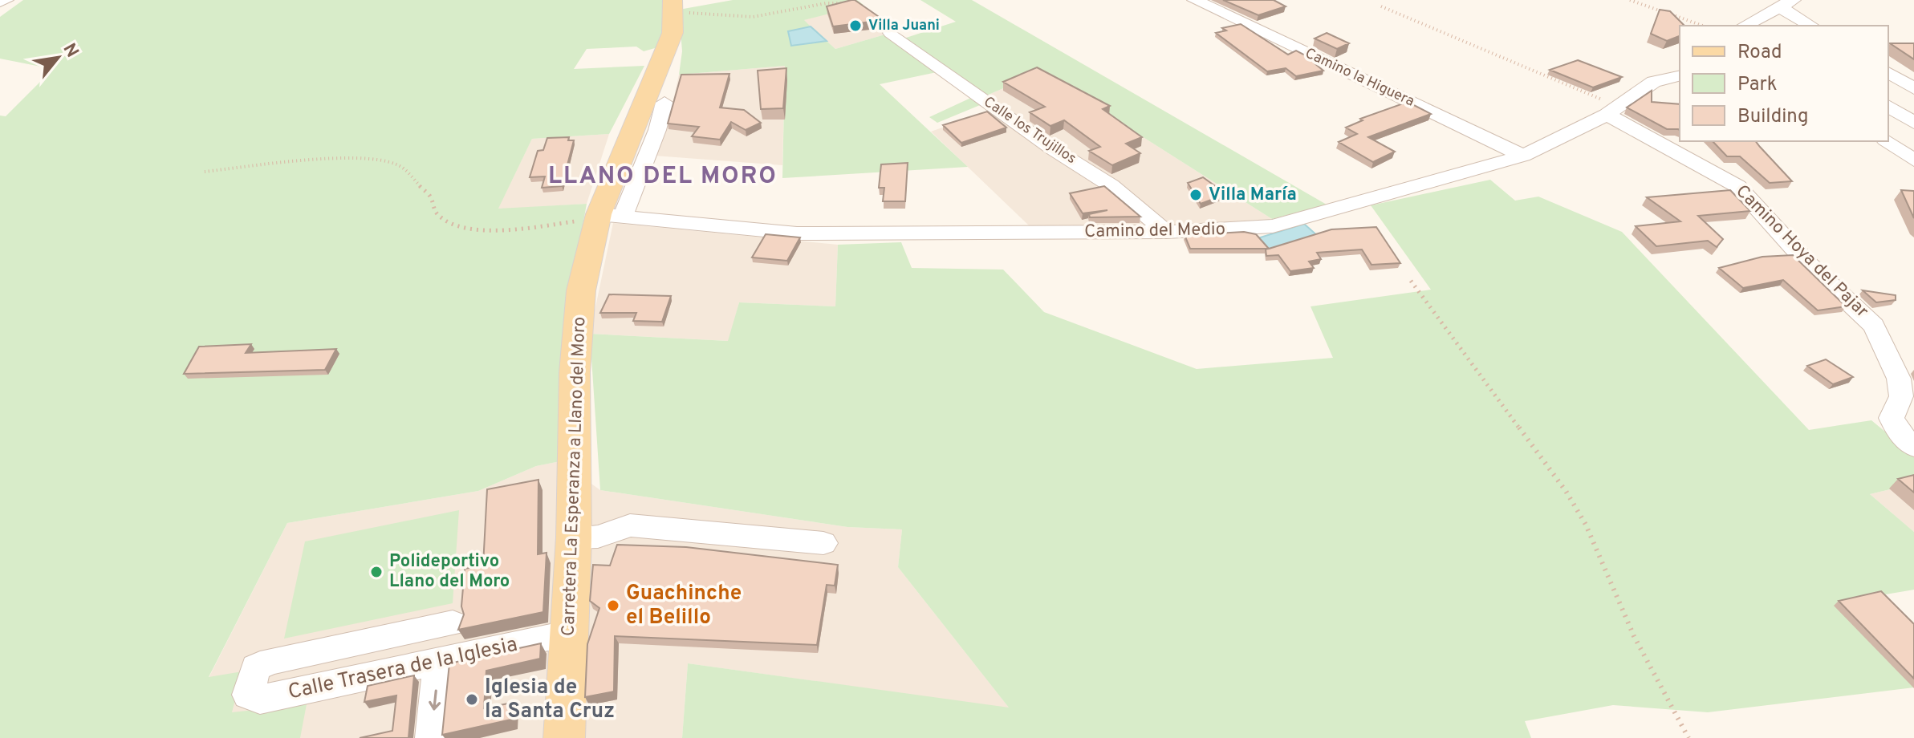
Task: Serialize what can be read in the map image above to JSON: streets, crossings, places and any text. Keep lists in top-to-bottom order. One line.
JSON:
{"streets":{"main road":["Carretera La Esperanza a Llano del Moro"],"street":["Camino la Higuera","Calle los Trujillos","Camino del Medio","Camino Hoya del Pajar","Calle Trasera de la Iglesia"]},"crossings":[["Camino la Higuera","Camino del Medio"],["Calle los Trujillos","Camino del Medio"],["Camino del Medio","Camino Hoya del Pajar"],["Camino del Medio","Carretera La Esperanza a Llano del Moro"],["Carretera La Esperanza a Llano del Moro","Calle Trasera de la Iglesia"]],"districts":["LLANO DEL MORO"],"places":["Villa Juani","Villa María","Polideportivo Llano del Moro","Guachinche el Belillo","Iglesia de la Santa Cruz"],"legend":["Road","Park","Building"],"north":"top right"}
